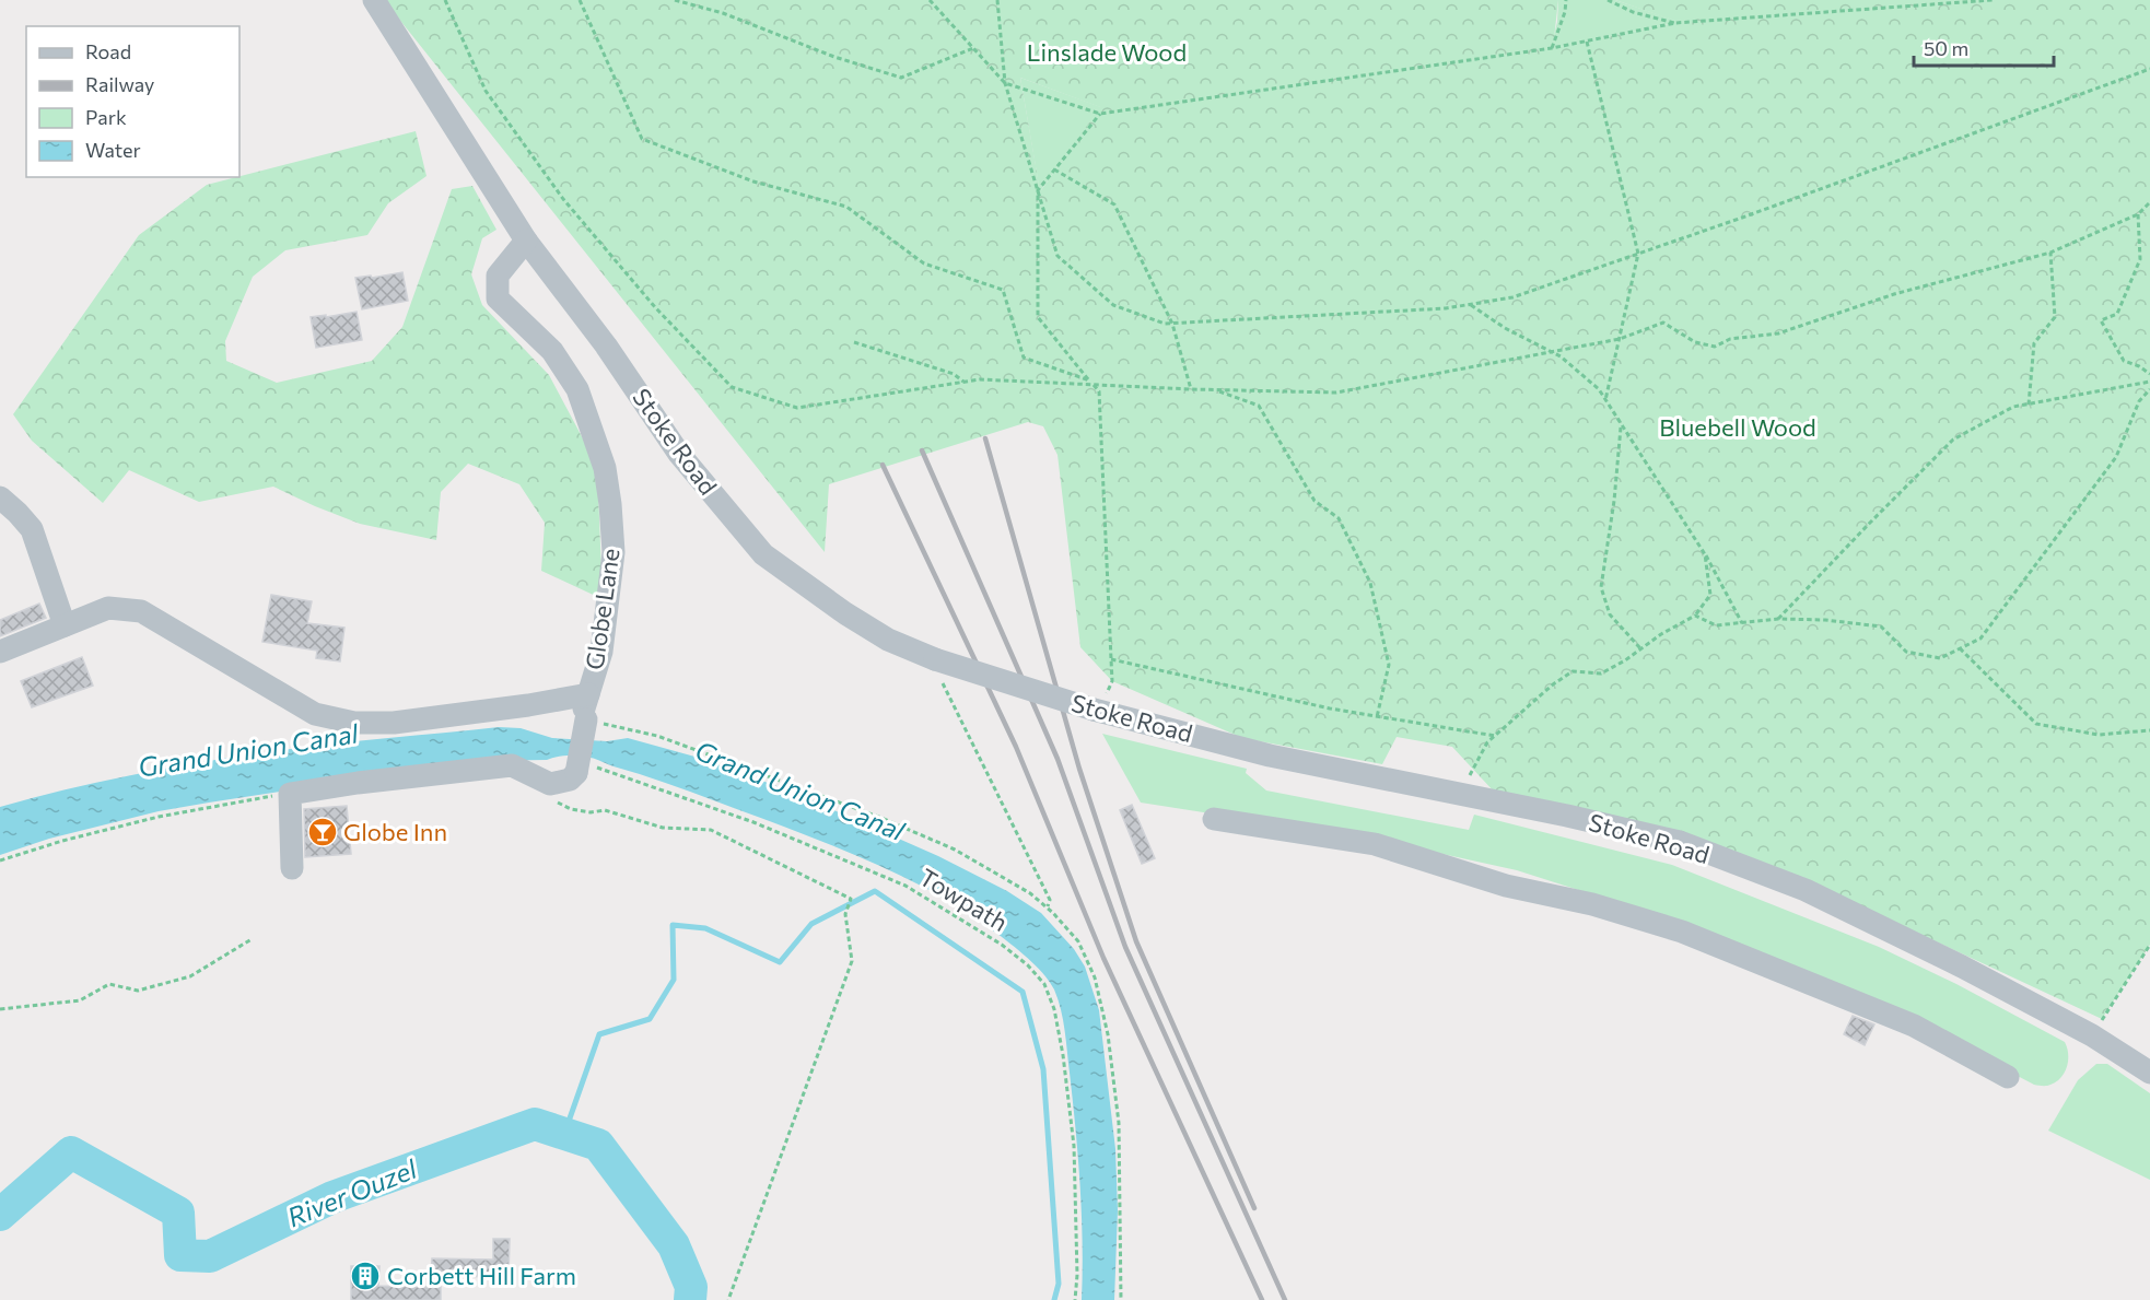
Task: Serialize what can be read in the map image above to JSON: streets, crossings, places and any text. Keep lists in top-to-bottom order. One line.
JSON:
{"streets":{"street":["Stoke Road","Globe Lane"],"path":["Towpath"]},"crossings":[["Stoke Road","Globe Lane"],["Globe Lane","Towpath"]],"water":["Grand Union Canal","River Ouzel"],"parks":["Linslade Wood","Bluebell Wood"],"places":{"bar":["Globe Inn"],"building":["Corbett Hill Farm"]},"legend":["Road","Railway","Park","Water"],"scale_bar":"50 m"}
